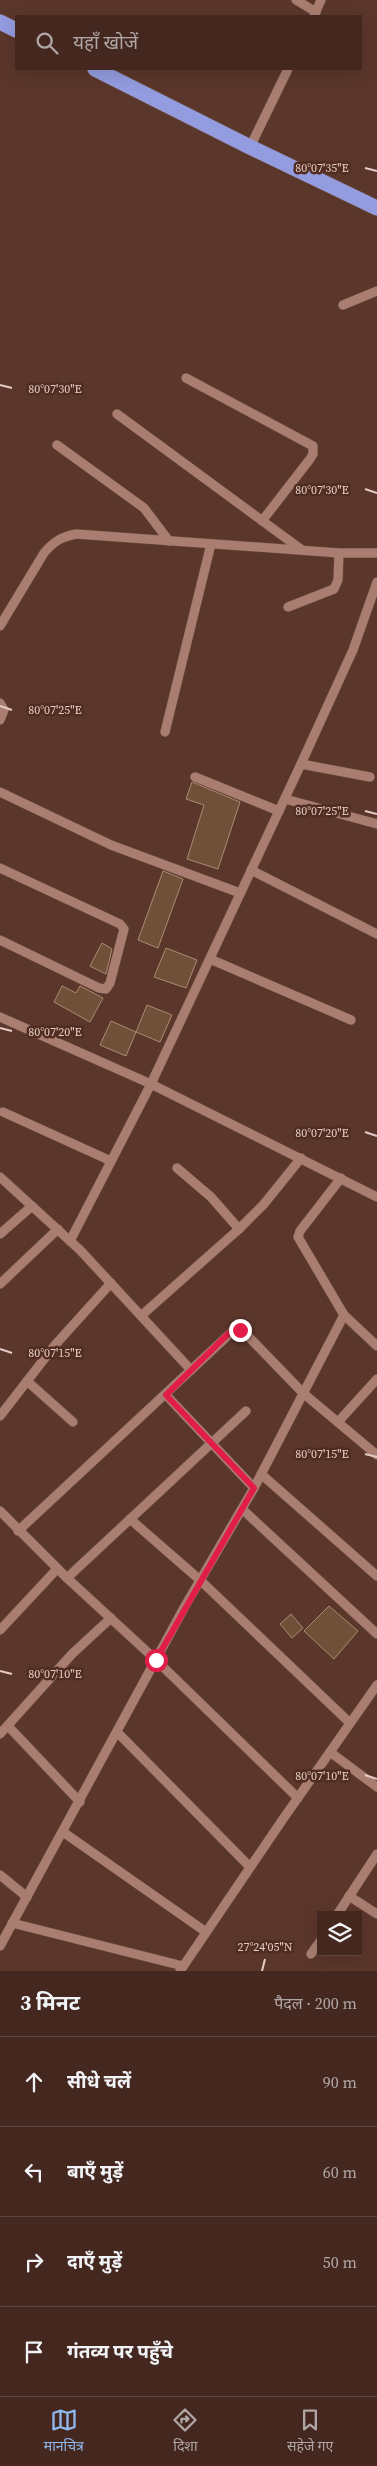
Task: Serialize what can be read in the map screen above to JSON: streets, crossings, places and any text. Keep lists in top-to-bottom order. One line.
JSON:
{"page":{"search":"यहाँ खोजें","heading":["3 मिनट","पैदल · 200 m"],"list":[["सीधे चलें","90 m"],["बाएँ मुड़ें","60 m"],["दाएँ मुड़ें","50 m"],"गंतव्य पर पहुँचे"],"nav":["मानचित्र","दिशा","सहेजे गए"]},"coordinates":["80°07'35\"E","80°07'30\"E","80°07'25\"E","80°07'20\"E","80°07'15\"E","80°07'10\"E","27°24'05\"N"]}
